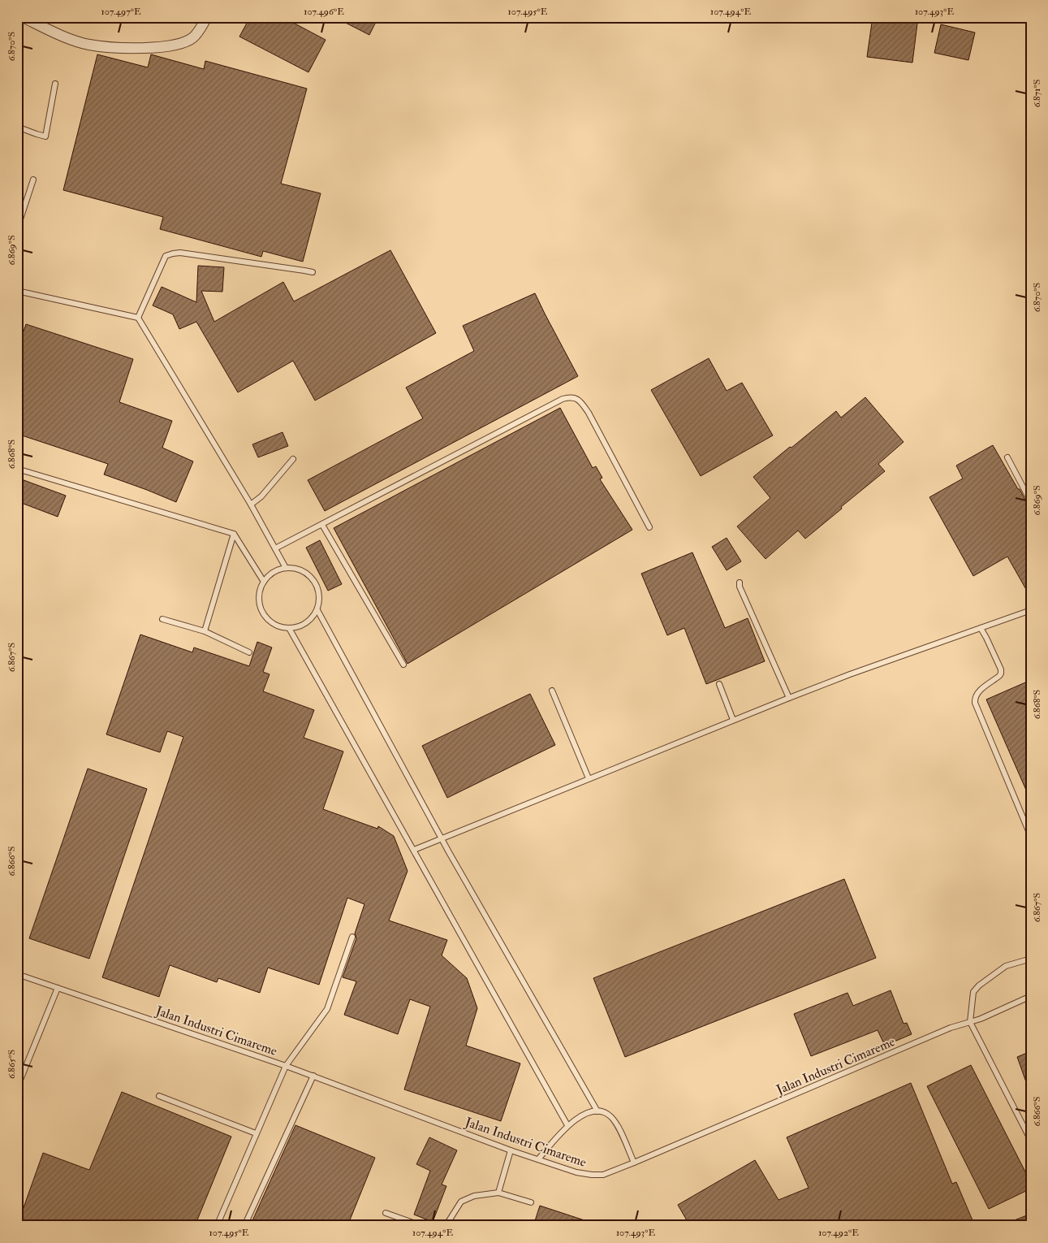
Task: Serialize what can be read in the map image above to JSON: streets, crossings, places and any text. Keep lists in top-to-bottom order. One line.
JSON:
{"streets":{"lane":["Jalan Industri Cimareme"]},"coordinates":["107.497°E","107.496°E","107.495°E","107.494°E","107.493°E","6.870°S","6.871°S","6.869°S","6.868°S","6.867°S","6.866°S","6.865°S","107.492°E"]}
